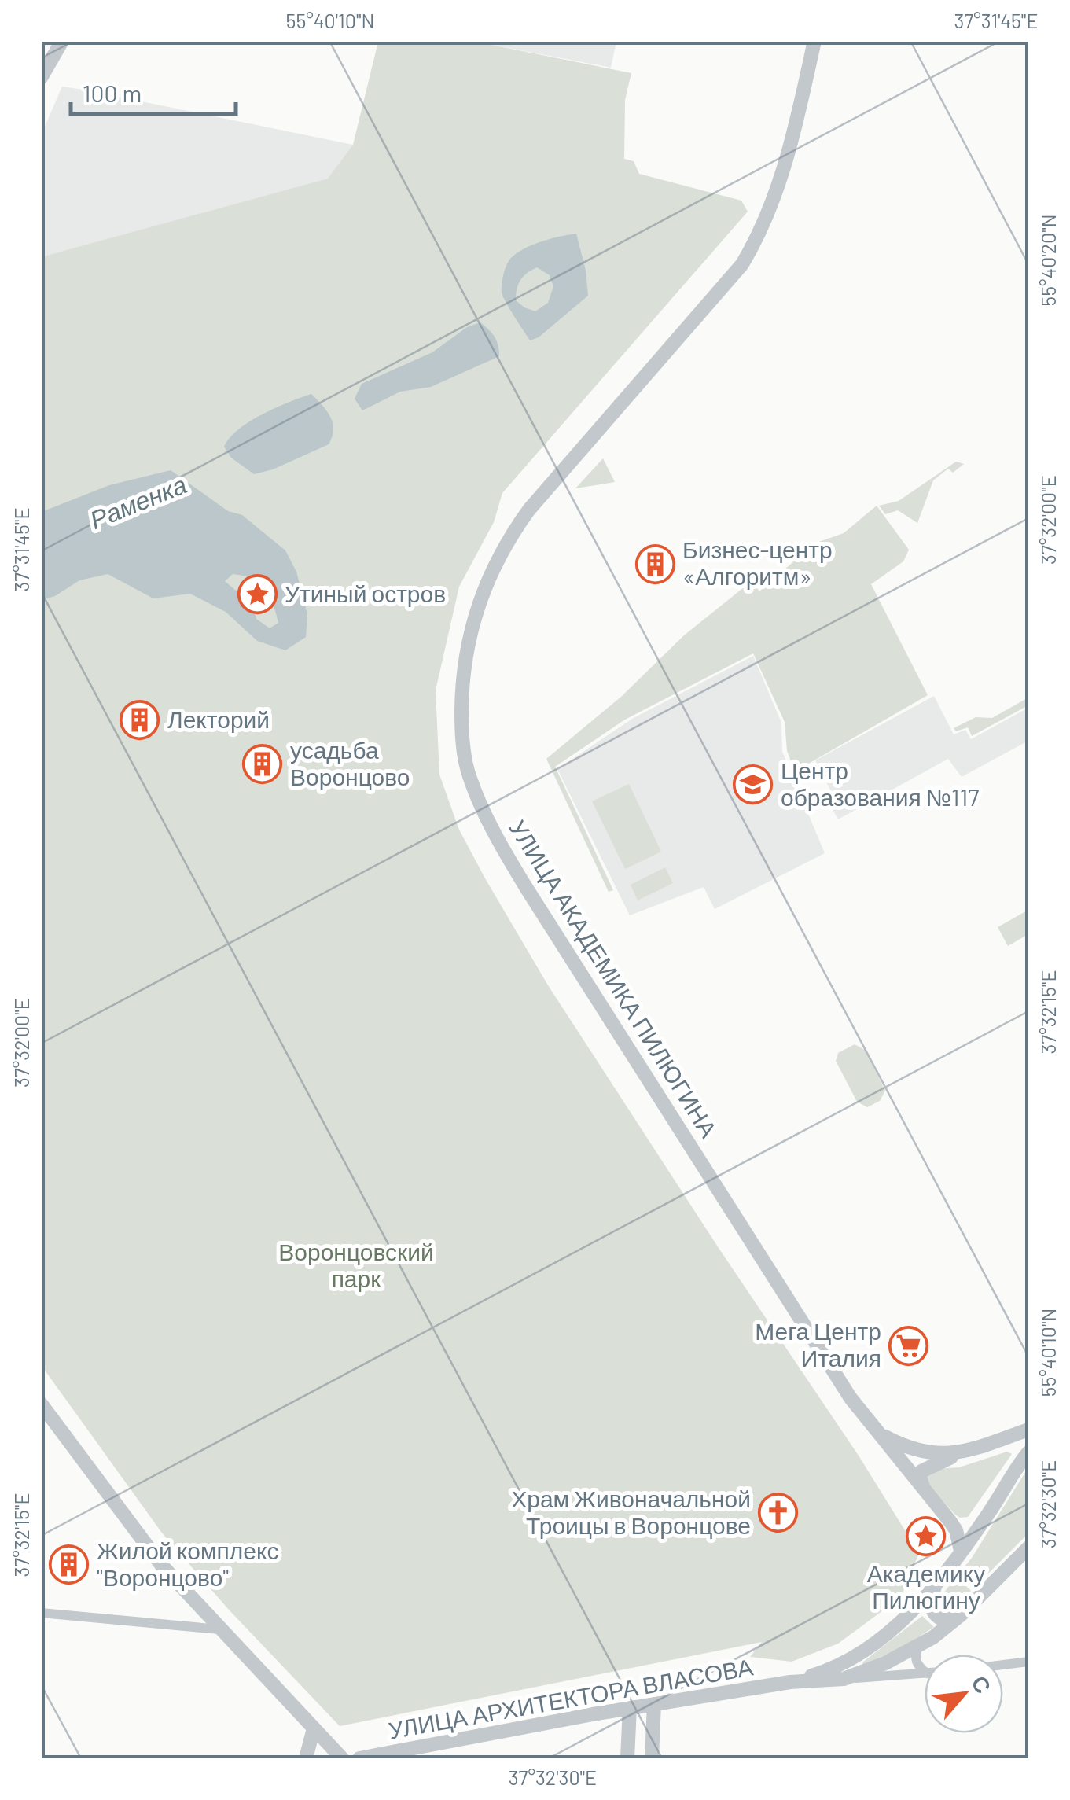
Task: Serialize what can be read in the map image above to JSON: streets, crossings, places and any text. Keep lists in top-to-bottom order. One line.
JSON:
{"streets":{"street":["УЛИЦА АКАДЕМИКА ПИЛЮГИНА","УЛИЦА АРХИТЕКТОРА ВЛАСОВА"]},"water":["Раменка"],"parks":["Воронцовский парк"],"places":{"building":["Бизнес-центр «Алгоритм»","Лекторий","усадьба Воронцово","Жилой комплекс \"Воронцово\""],"place":["Утиный остров","Академику Пилюгину"],"school or university":["Центр образования №117"],"supermarket":["Мега Центр Италия"],"church":["Храм Живоначальной Троицы в Воронцове"]},"scale_bar":"100 m","north":"top right","coordinates":["55°40'10\"N","37°31'45\"E","55°40'20\"N","37°32'00\"E","37°32'15\"E","37°32'30\"E"]}
